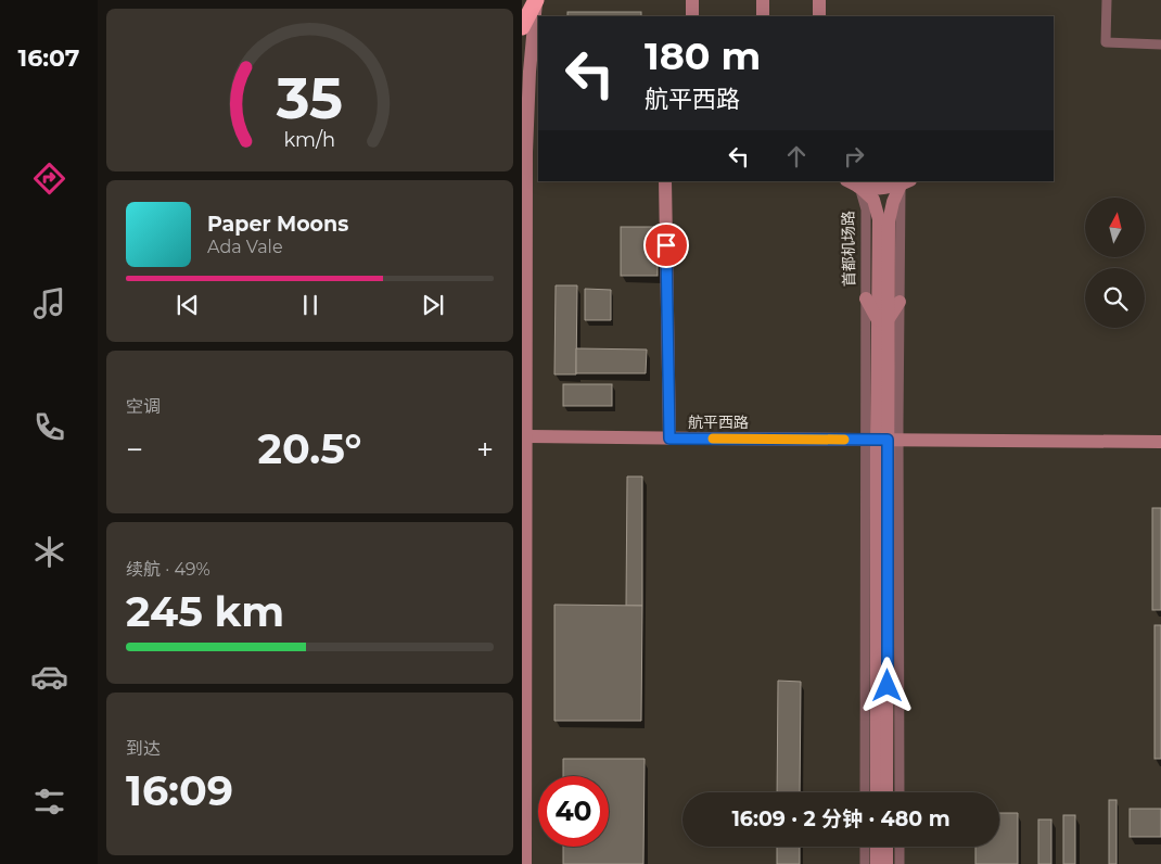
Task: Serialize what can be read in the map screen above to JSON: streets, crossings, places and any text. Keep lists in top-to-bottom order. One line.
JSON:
{"streets":{"street":["首都机场路","航平西路"]},"crossings":[["首都机场路","航平西路"]],"north":"top","page":{"tabs":"16:07","turn":["180 m","航平西路"],"song":["Paper Moons","Ada Vale"],"tile":["空调",["续航 · 49%","245 km"],["到达","16:09"]],"heat":["−","20.5°","+"],"limit":"40","trip":"16:09 · 2 分钟 · 480 m","gauge":["35","km/h"]}}
